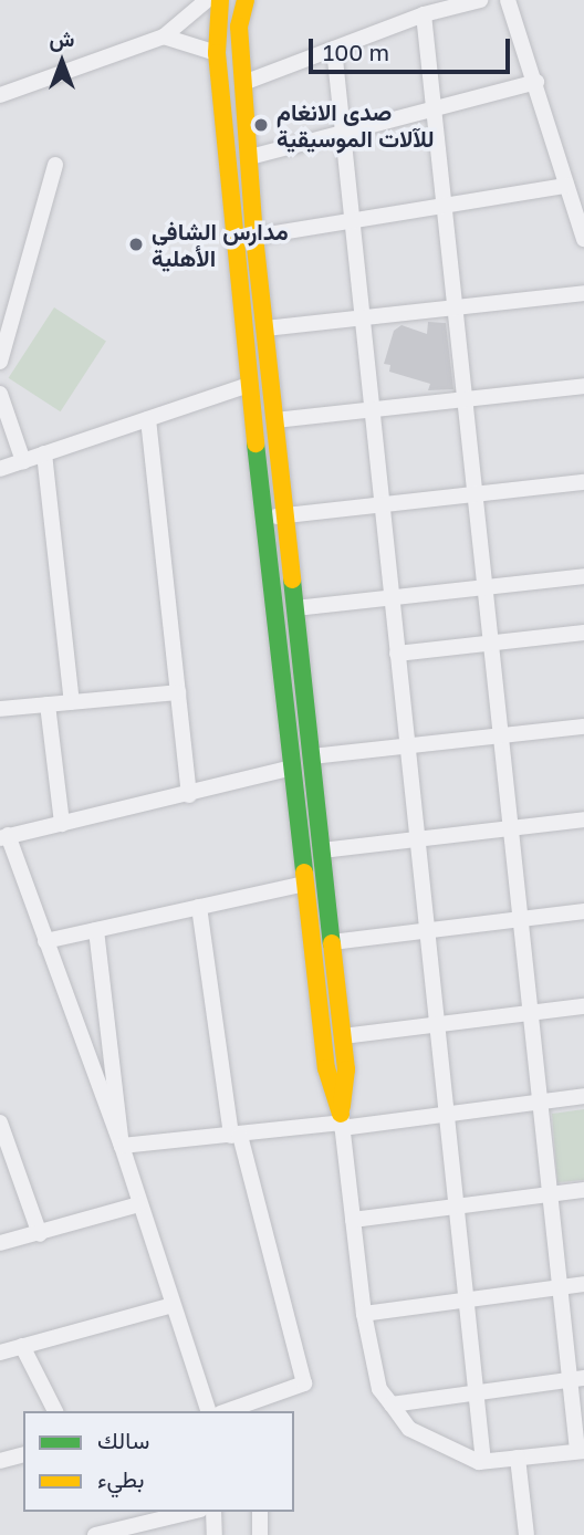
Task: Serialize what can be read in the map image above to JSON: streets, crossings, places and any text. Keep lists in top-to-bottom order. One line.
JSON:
{"places":["صدى الانغام للآلات الموسيقية","مدارس الشافي الأهلية"],"legend":["سالك","بطيء"],"scale_bar":"100 m","north":"top"}
